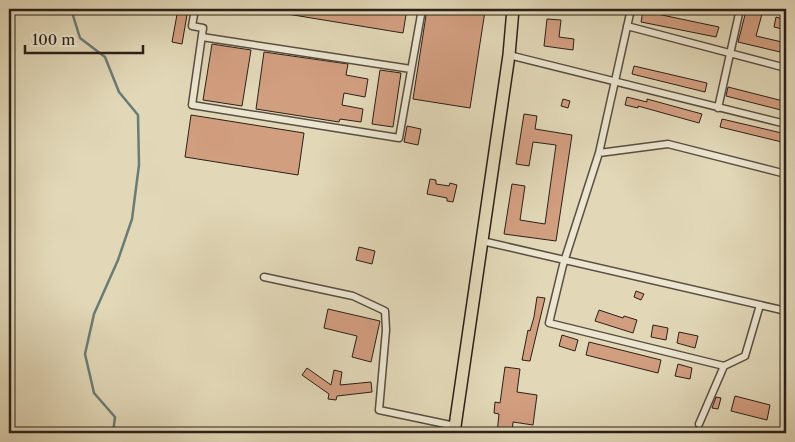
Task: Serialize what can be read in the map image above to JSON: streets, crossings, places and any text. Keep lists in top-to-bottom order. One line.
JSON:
{"scale_bar":"100 m"}
